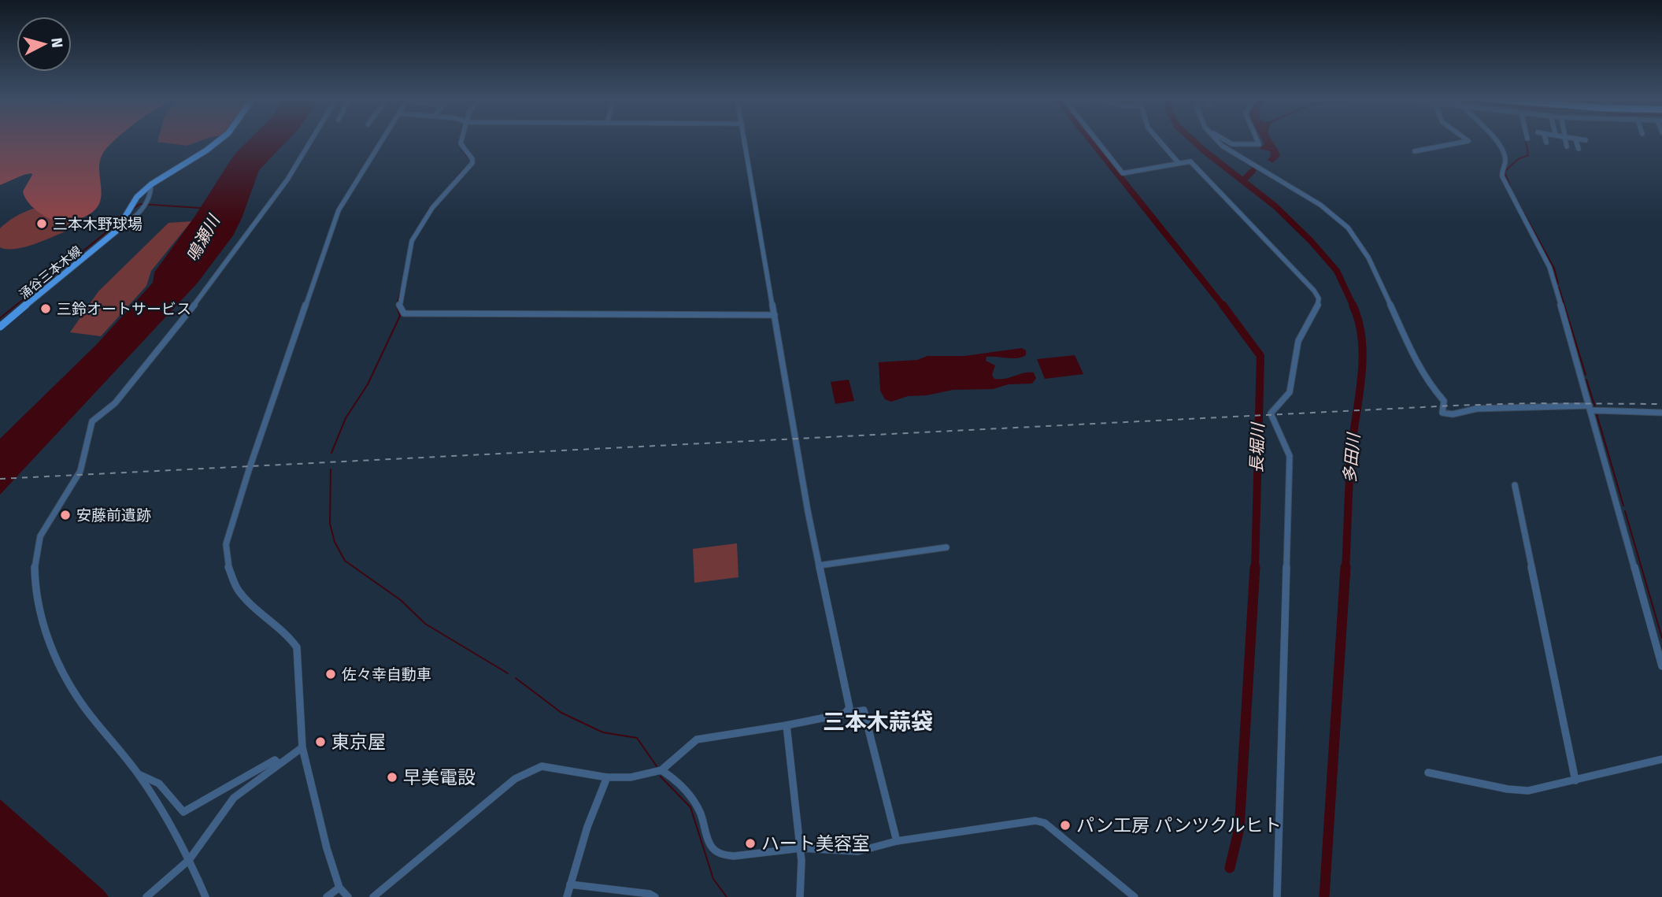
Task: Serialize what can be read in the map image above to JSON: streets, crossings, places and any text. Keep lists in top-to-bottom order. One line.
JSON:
{"streets":{"main road":["涌谷三本木線"]},"districts":["三本木蒜袋"],"water":["鳴瀬川","長堀川","多田川"],"places":["三本木野球場","三鈴オートサービス","安藤前遺跡","佐々幸自動車","東京屋","早美電設","パン工房 パンツクルヒト","ハート美容室"],"north":"right"}
